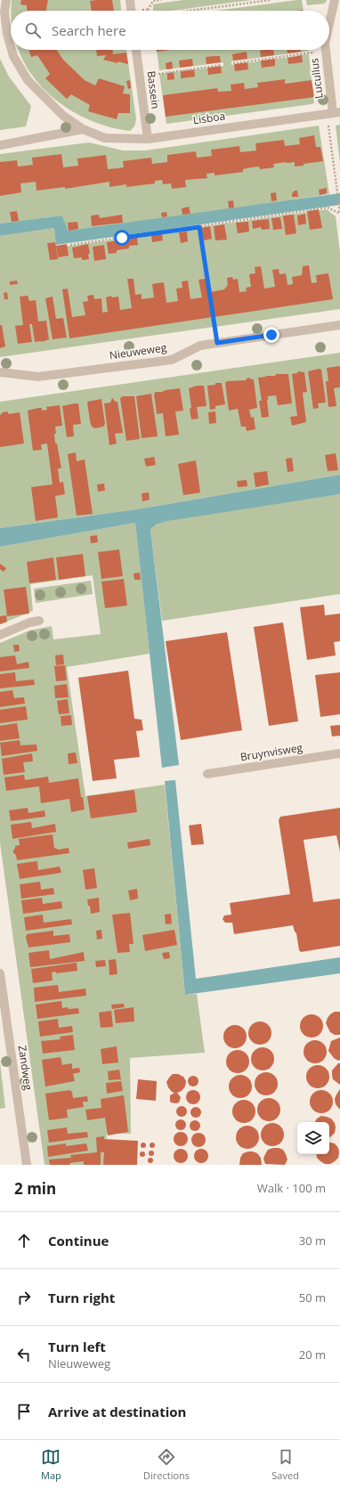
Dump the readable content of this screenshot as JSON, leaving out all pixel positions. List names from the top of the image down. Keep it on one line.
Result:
{"streets":{"street":["Lucullus","Bassein","Lisboa","Nieuweweg","Bruynvisweg","Zandweg"]},"crossings":[["Lucullus","Lisboa"],["Bassein","Lisboa"]],"page":{"search":"Search here","heading":["2 min","Walk · 100 m"],"list":[["Continue","30 m"],["Turn right","50 m"],["Turn left","Nieuweweg","20 m"],"Arrive at destination"],"nav":["Map","Directions","Saved"]}}
